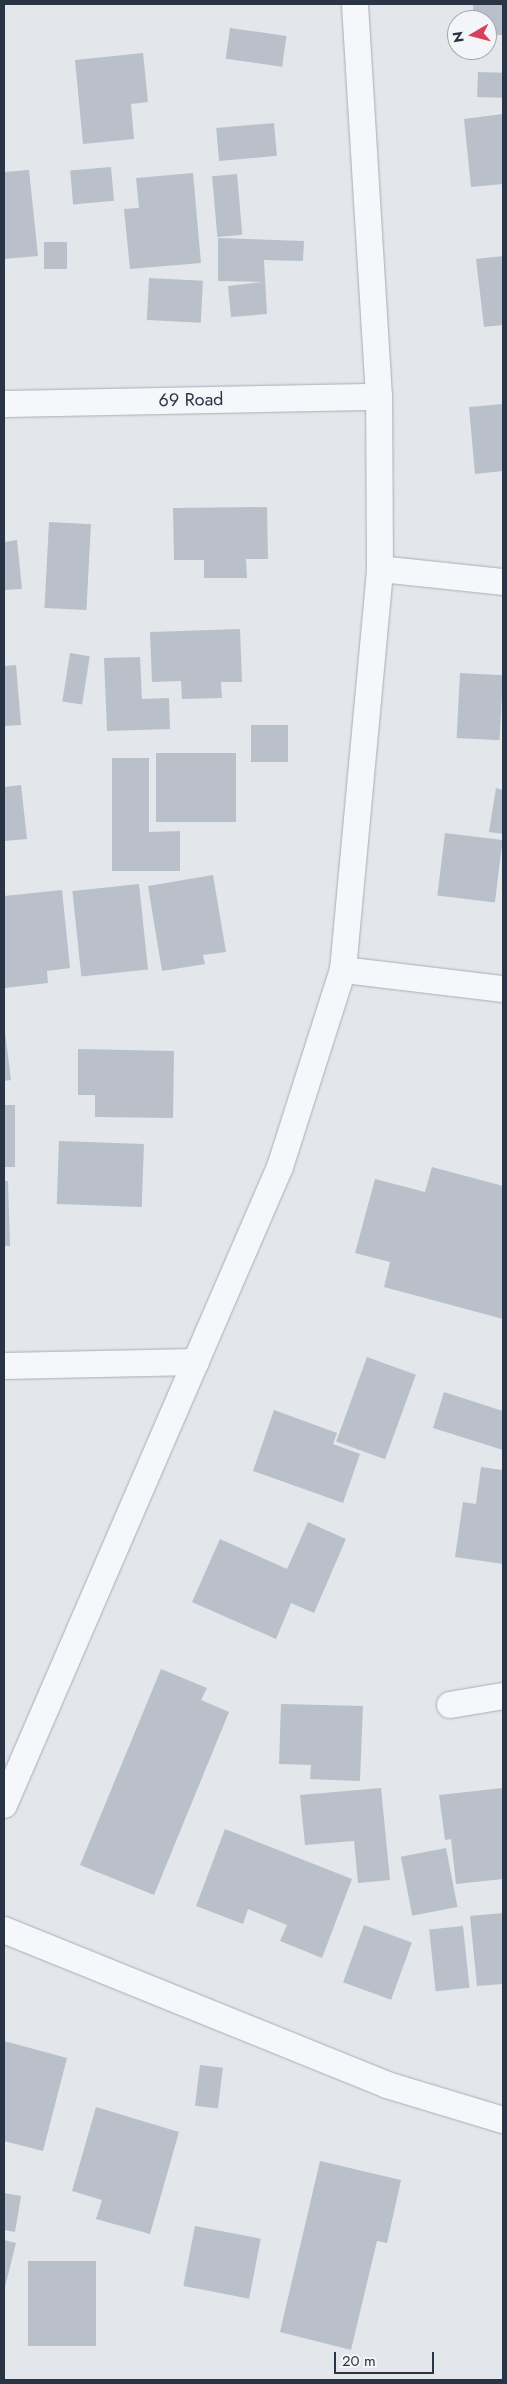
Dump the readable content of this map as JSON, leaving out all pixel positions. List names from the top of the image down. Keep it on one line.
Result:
{"streets":{"street":["69 Road"]},"scale_bar":"20 m","north":"left"}
